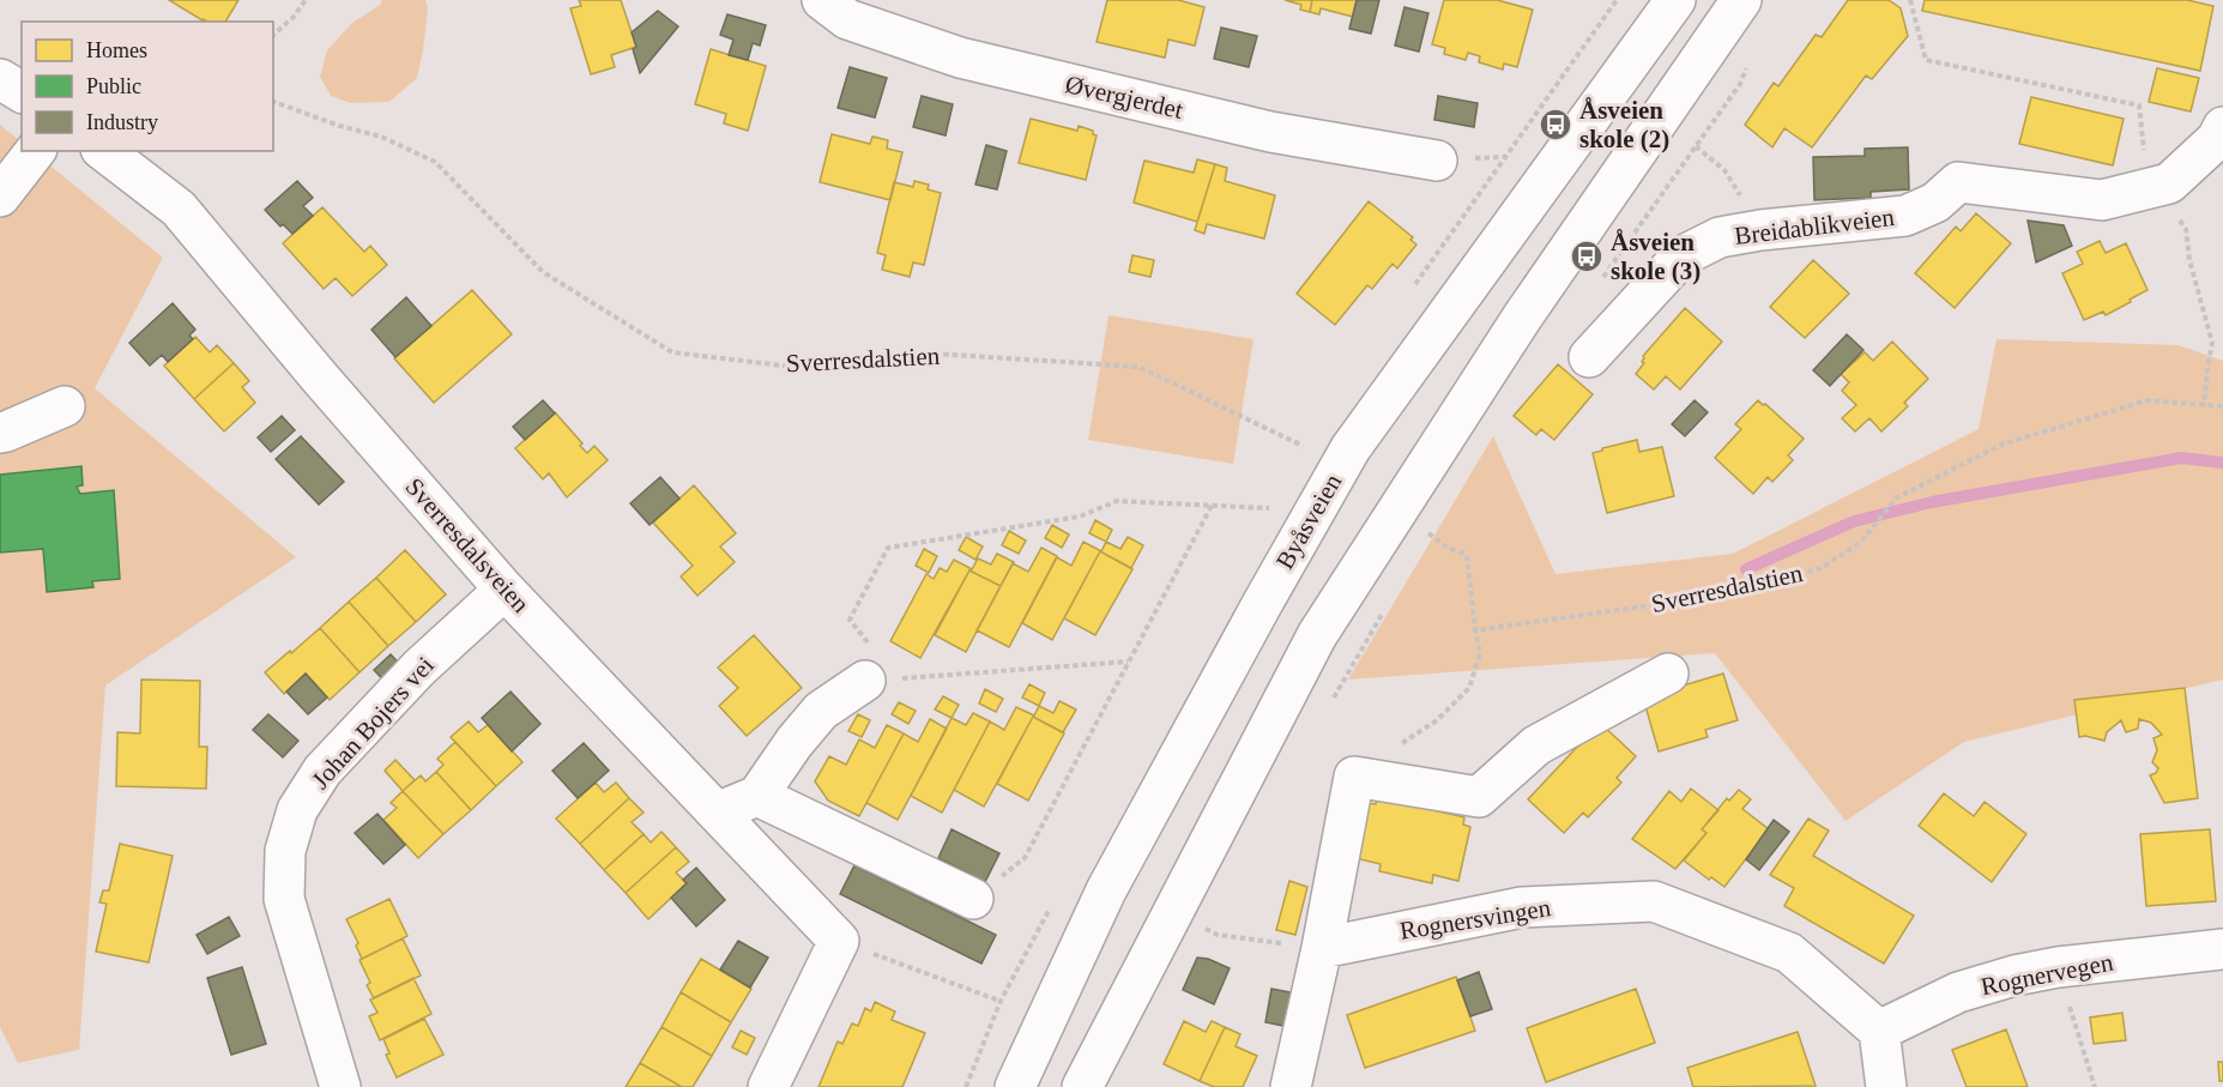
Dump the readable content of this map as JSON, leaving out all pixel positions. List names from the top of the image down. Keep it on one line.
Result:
{"streets":{"street":["Øvergjerdet","Breidablikveien","Byåsveien","Sverresdalsveien","Johan Bojers vei","Rognersvingen","Rognervegen"],"path":["Sverresdalstien"]},"crossings":[["Sverresdalsveien","Johan Bojers vei"],["Rognersvingen","Rognervegen"]],"places":{"bus stop":["Åsveien skole (2)","Åsveien skole (3)"]},"legend":["Homes","Public","Industry"]}
